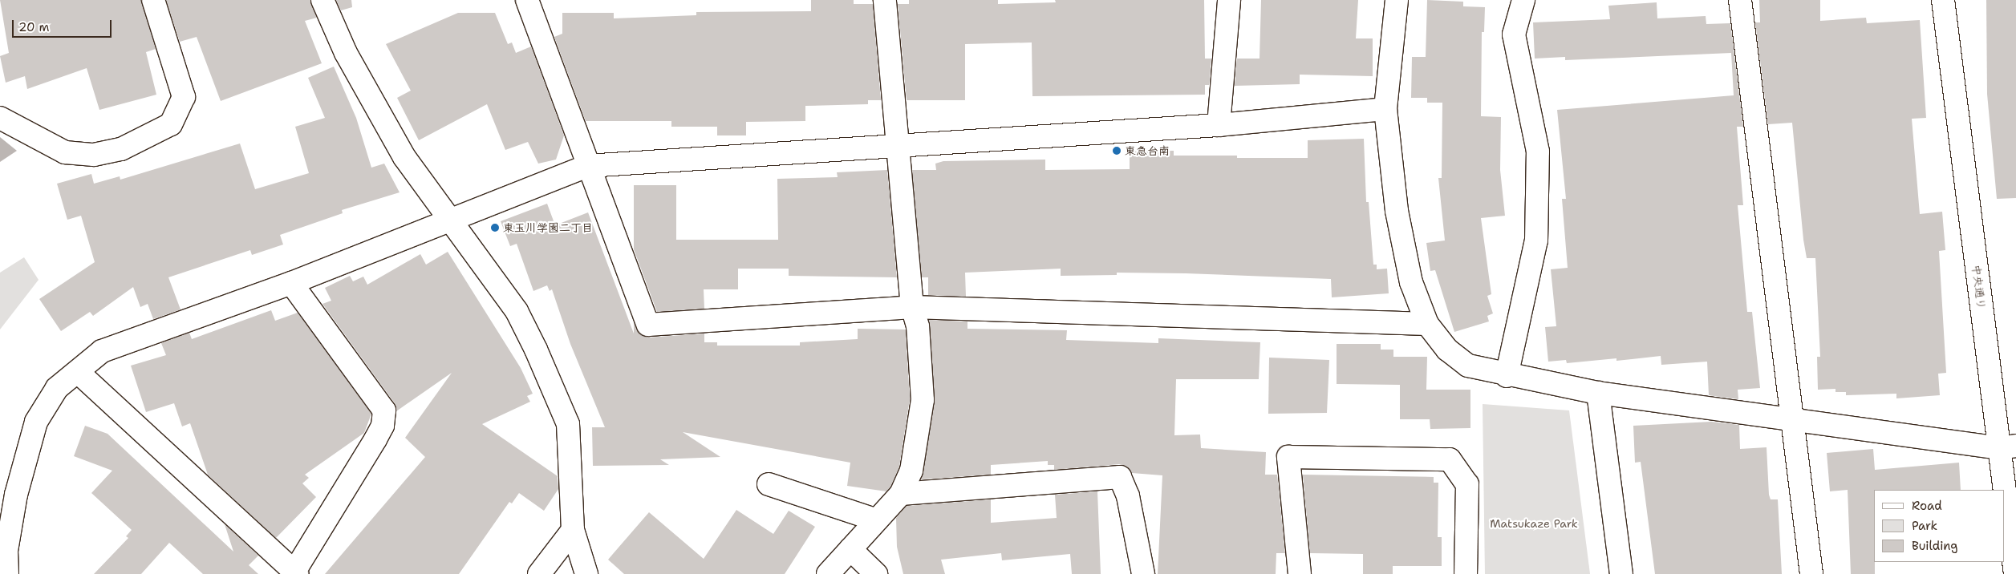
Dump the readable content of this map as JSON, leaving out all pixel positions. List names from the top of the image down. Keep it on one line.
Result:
{"streets":{"street":["中央通り"]},"parks":["Matsukaze Park"],"places":["東急台南","東玉川学園二丁目"],"legend":["Road","Park","Building"],"scale_bar":"20 m"}
